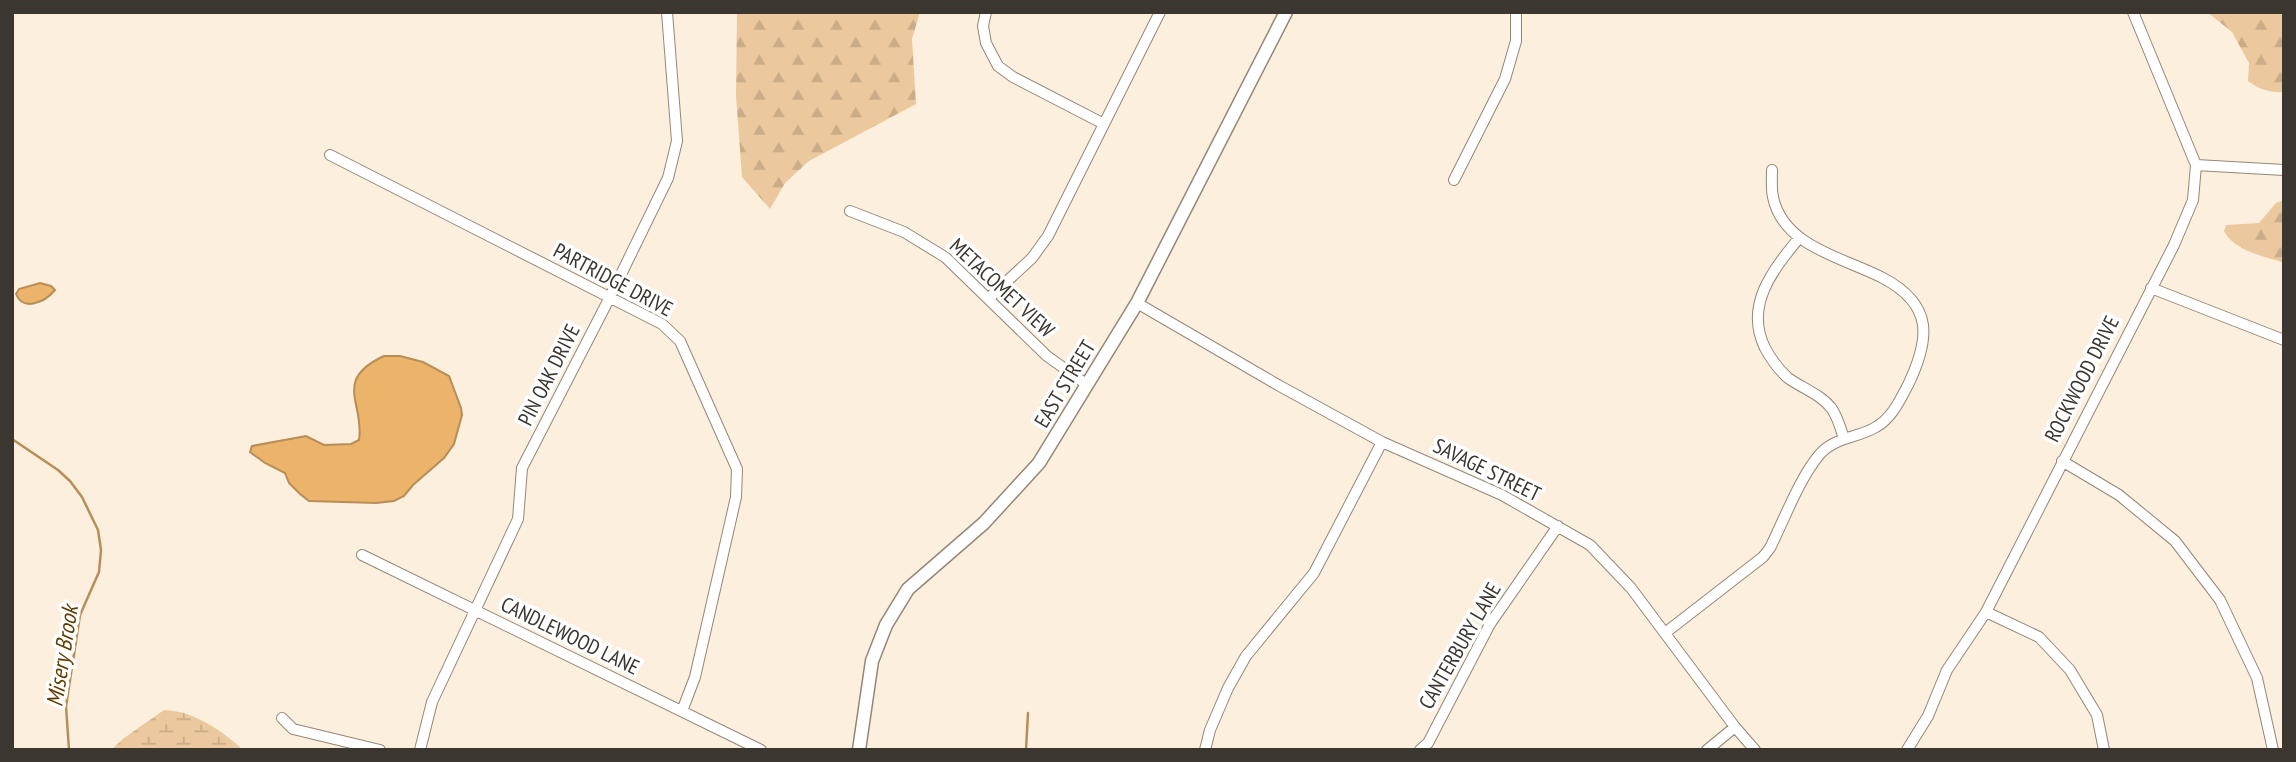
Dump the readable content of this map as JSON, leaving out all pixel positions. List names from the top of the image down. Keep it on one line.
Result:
{"streets":{"street":["PARTRIDGE DRIVE","METACOMET VIEW","PIN OAK DRIVE","ROCKWOOD DRIVE","EAST STREET","SAVAGE STREET","CANDLEWOOD LANE","CANTERBURY LANE"]},"crossings":[["PARTRIDGE DRIVE","PIN OAK DRIVE"],["PARTRIDGE DRIVE","CANDLEWOOD LANE"],["METACOMET VIEW","EAST STREET"],["PIN OAK DRIVE","CANDLEWOOD LANE"],["EAST STREET","SAVAGE STREET"],["SAVAGE STREET","CANTERBURY LANE"]],"water":["Misery Brook"]}
